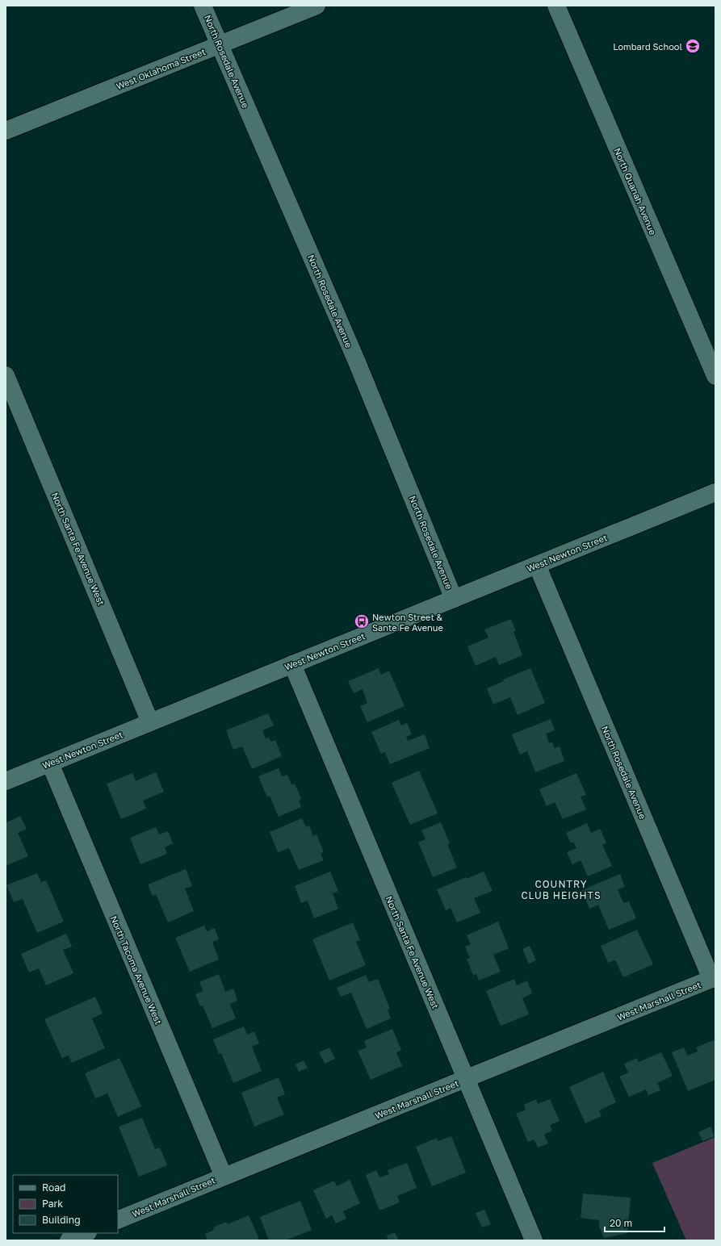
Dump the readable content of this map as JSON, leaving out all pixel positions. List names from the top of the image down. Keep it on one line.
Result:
{"streets":{"street":["North Rosedale Avenue","West Oklahoma Street","North Quanah Avenue","North Santa Fe Avenue West","West Newton Street","North Tacoma Avenue West","West Marshall Street"]},"crossings":[["North Rosedale Avenue","West Oklahoma Street"],["North Rosedale Avenue","West Newton Street"],["North Rosedale Avenue","West Marshall Street"],["North Santa Fe Avenue West","West Newton Street"],["North Santa Fe Avenue West","West Marshall Street"],["West Newton Street","North Tacoma Avenue West"],["North Tacoma Avenue West","West Marshall Street"]],"districts":["COUNTRY CLUB HEIGHTS"],"places":{"school or university":["Lombard School"],"bus stop":["Newton Street & Sante Fe Avenue"]},"legend":["Road","Park","Building"],"scale_bar":"20 m"}
